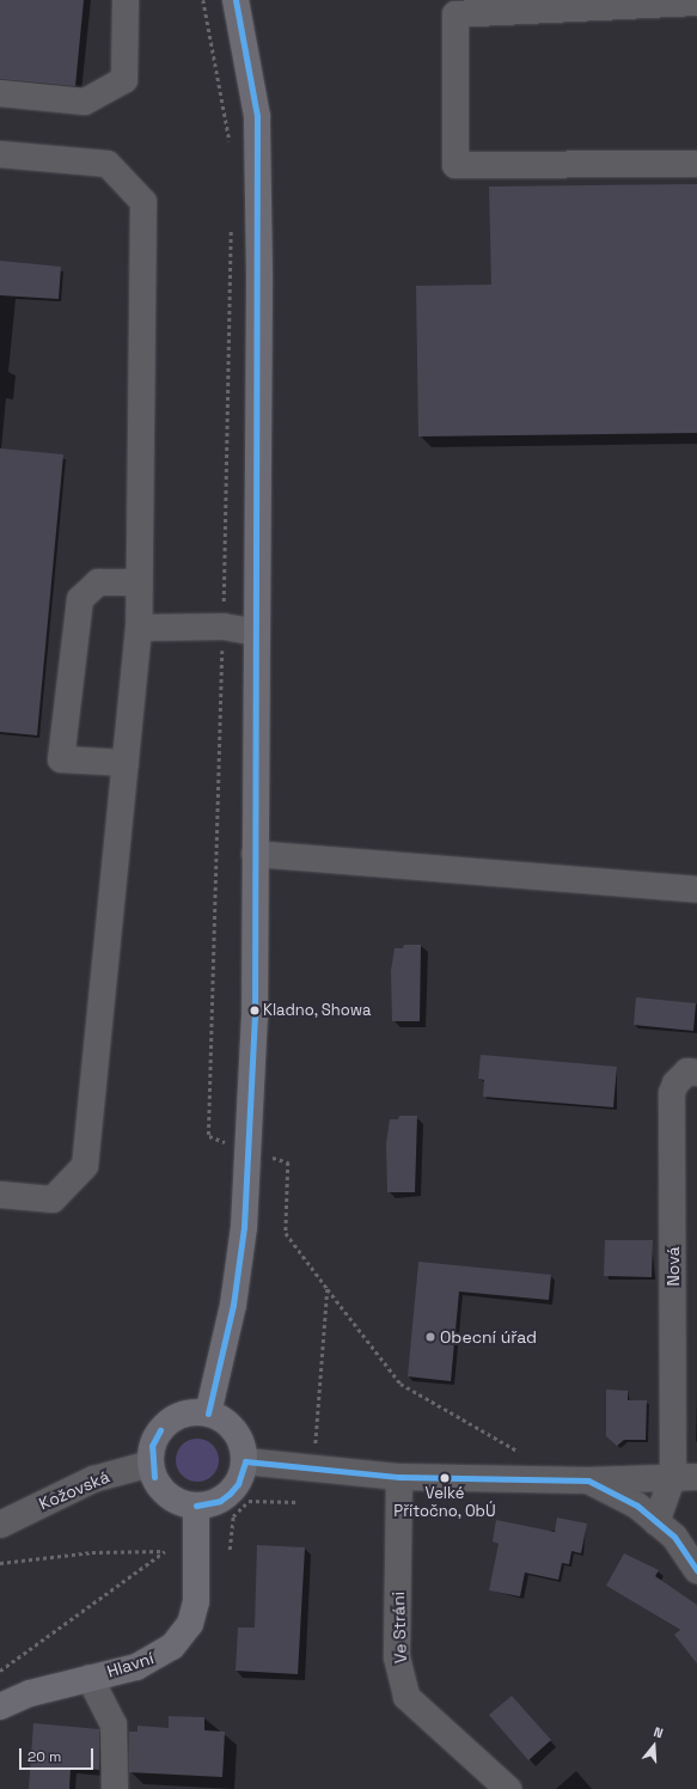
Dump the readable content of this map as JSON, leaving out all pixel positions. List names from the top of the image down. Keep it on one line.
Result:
{"streets":{"main road":["Hlavní"],"street":["Nová","Kožovská","Ve Stráni"]},"crossings":[["Kožovská","Hlavní"]],"places":["Kladno, Showa","Obecní úřad","Velké Přítočno, ObÚ"],"scale_bar":"20 m","north":"top"}
